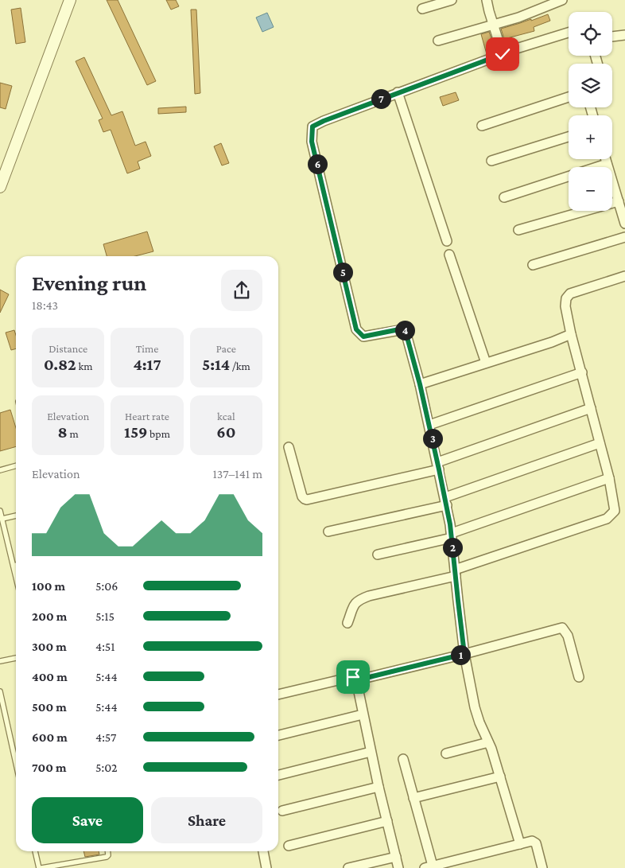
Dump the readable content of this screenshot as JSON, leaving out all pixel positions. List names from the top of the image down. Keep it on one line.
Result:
{"page":{"map_buttons":["+","−"],"pins":["7","6","5","4","3","2","1"],"heading":["Evening run","18:43"],"stats":[["Distance","0.82 km"],["Time","4:17"],["Pace","5:14 /km"],["Elevation","8 m"],["Heart rate","159 bpm"],["kcal","60"]],"chart":["Elevation","137–141 m"],"list":[{"name":"100 m","note":"5:06"},{"name":"200 m","note":"5:15"},{"name":"300 m","note":"4:51"},{"name":"400 m","note":"5:44"},{"name":"500 m","note":"5:44"},{"name":"600 m","note":"4:57"},{"name":"700 m","note":"5:02"}],"buttons":["Save","Share"]}}
